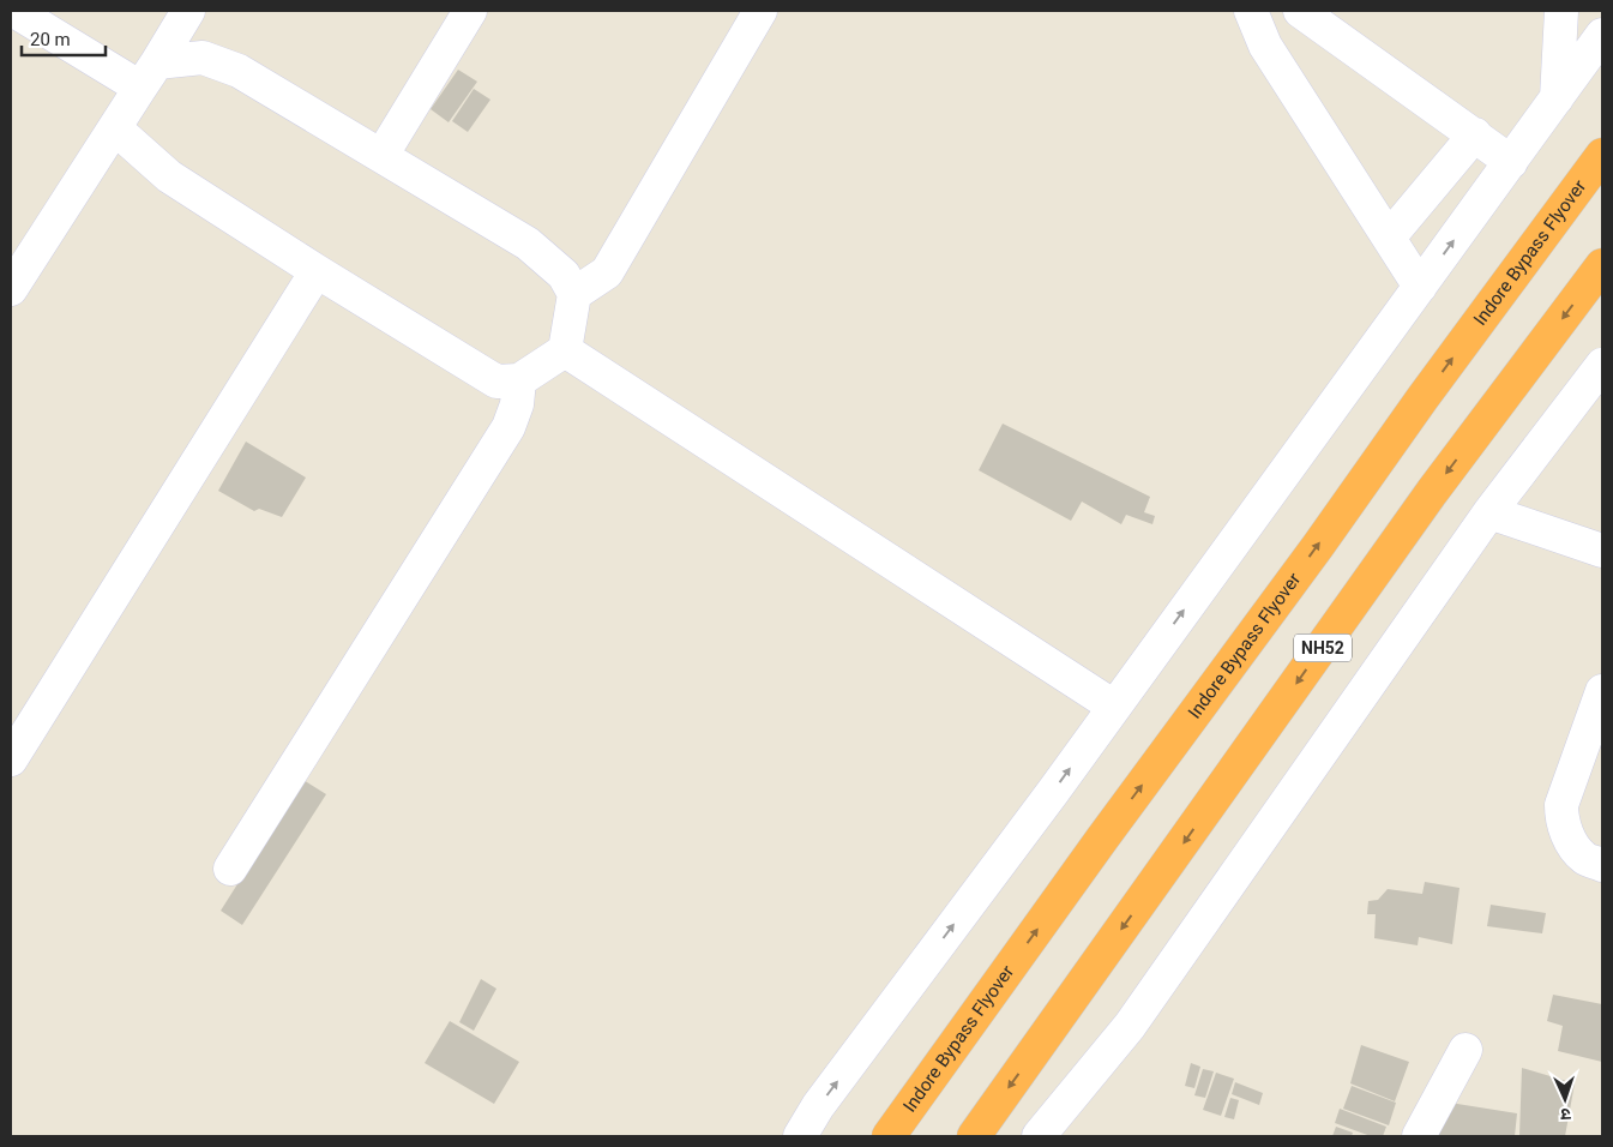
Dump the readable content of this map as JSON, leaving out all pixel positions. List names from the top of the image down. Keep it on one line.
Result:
{"streets":{"highway":["Indore Bypass Flyover","NH52"]},"scale_bar":"20 m","north":"bottom"}
